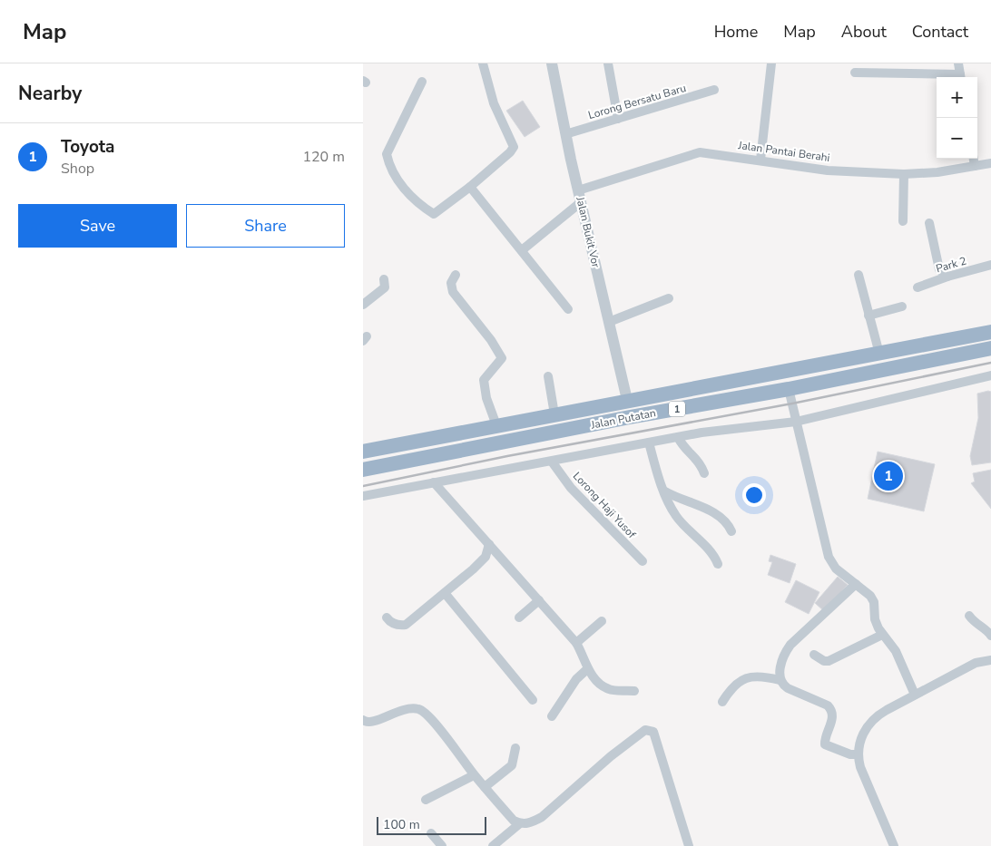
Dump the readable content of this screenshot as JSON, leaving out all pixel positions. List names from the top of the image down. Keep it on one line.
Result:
{"streets":{"highway":["1","Jalan Putatan"],"street":["Lorong Bersatu Baru","Jalan Pantai Berahi","Jalan Bukit Vor","Park 2","Lorong Haji Yusof"]},"crossings":[["Lorong Bersatu Baru","Jalan Bukit Vor"],["Jalan Pantai Berahi","Jalan Bukit Vor"],["Jalan Bukit Vor","Jalan Putatan"]],"scale_bar":"100 m","page":{"header":"Map","nav":["Home","Map","About","Contact"],"heading":"Nearby","map_buttons":["+","−"],"list":[{"mark":"1","name":"Toyota","note":"Shop","value":"120 m"}],"buttons":["Save","Share"],"pins":"1","scale":"100 m"}}
